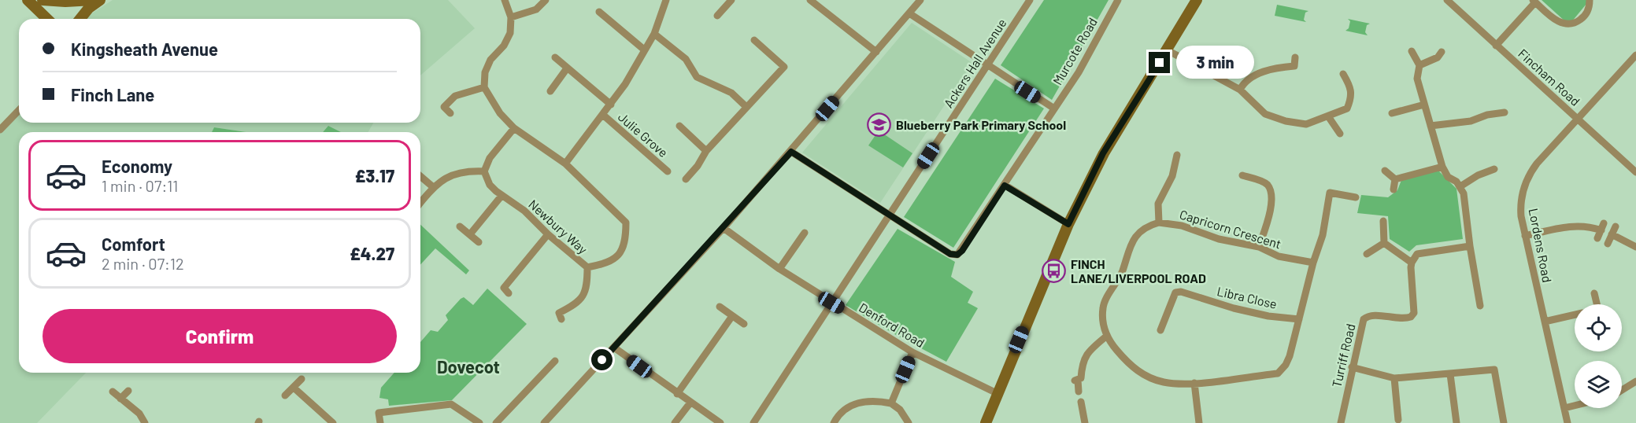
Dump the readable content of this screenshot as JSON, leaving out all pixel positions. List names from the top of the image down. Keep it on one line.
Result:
{"streets":{"street":["Murcote Road","Ackers Hall Avenue","Fincham Road","Julie Grove","Newbury Way","Capricorn Crescent","Lordens Road","Libra Close","Denford Road","Turriff Road"]},"crossings":[["Murcote Road","Ackers Hall Avenue"],["Ackers Hall Avenue","Denford Road"],["Fincham Road","Lordens Road"],["Capricorn Crescent","Libra Close"]],"districts":["Dovecot"],"places":{"school or university":["Blueberry Park Primary School"],"bus stop":["FINCH LANE/LIVERPOOL ROAD"]},"page":{"banner":["Kingsheath Avenue","Finch Lane"],"bubble":"3 min","list":[{"name":"Economy","note":"1 min · 07:11","value":"£3.17"},{"name":"Comfort","note":"2 min · 07:12","value":"£4.27"}],"buttons":"Confirm"}}
